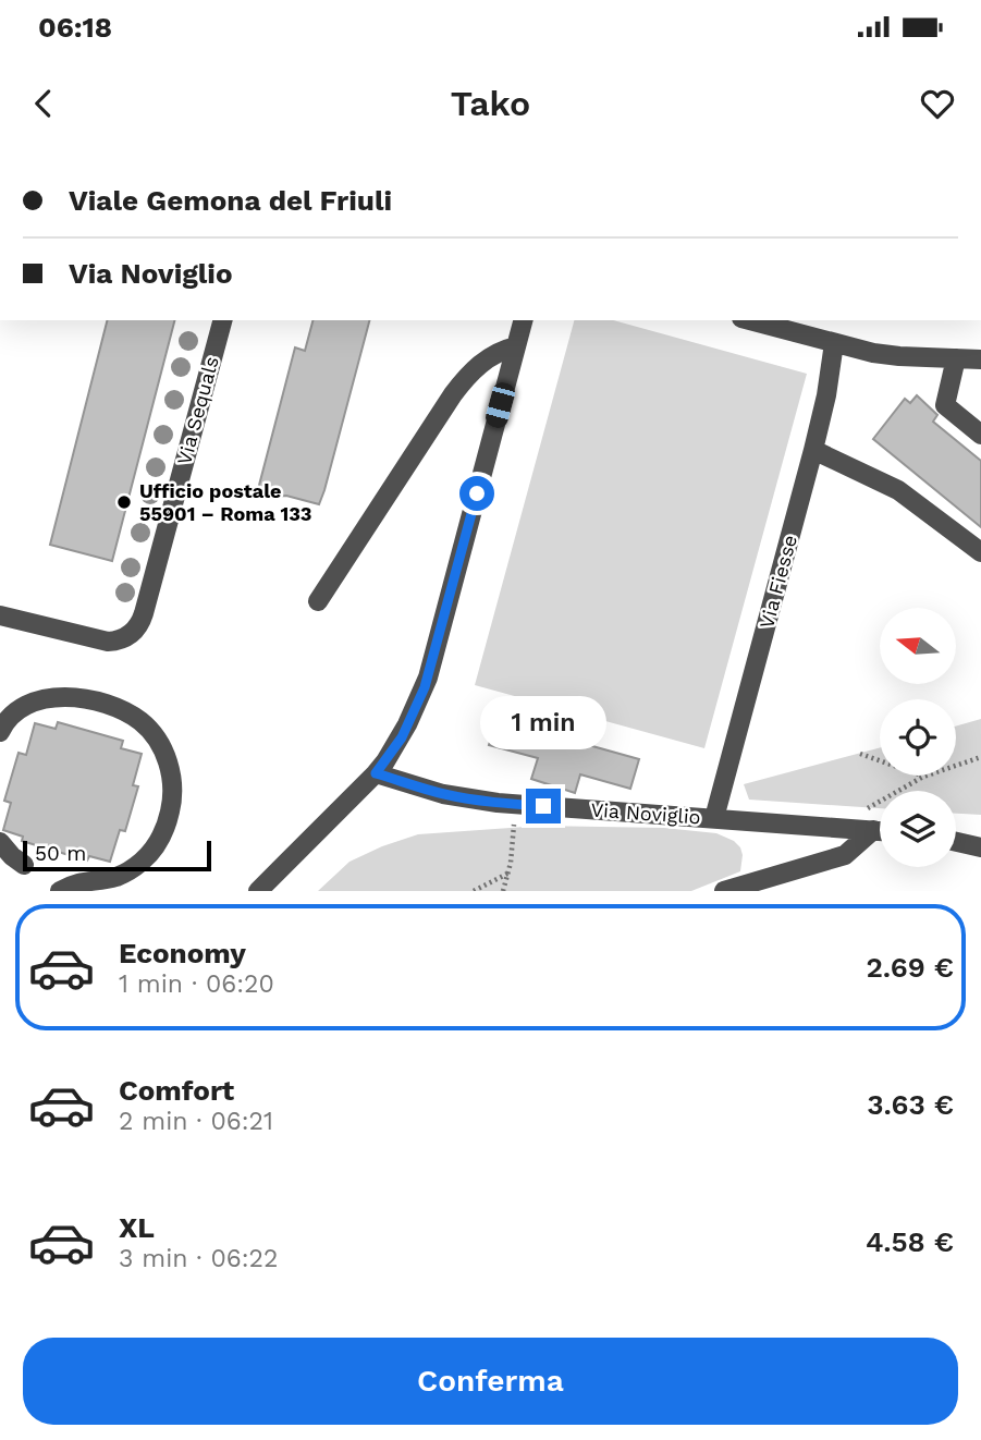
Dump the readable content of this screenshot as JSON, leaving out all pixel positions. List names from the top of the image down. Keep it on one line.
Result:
{"streets":{"street":["Via Sequals","Via Fiesse","Via Noviglio"]},"crossings":[["Via Fiesse","Via Noviglio"]],"places":["Ufficio postale 55901 – Roma 133"],"scale_bar":"50 m","north":"left","page":{"status":"06:18","header":"Tako","banner":["Viale Gemona del Friuli","Via Noviglio"],"bubble":"1 min","scale":"50 m","list":[{"name":"Economy","note":"1 min · 06:20","value":"2.69 €"},{"name":"Comfort","note":"2 min · 06:21","value":"3.63 €"},{"name":"XL","note":"3 min · 06:22","value":"4.58 €"}],"buttons":"Conferma"}}
